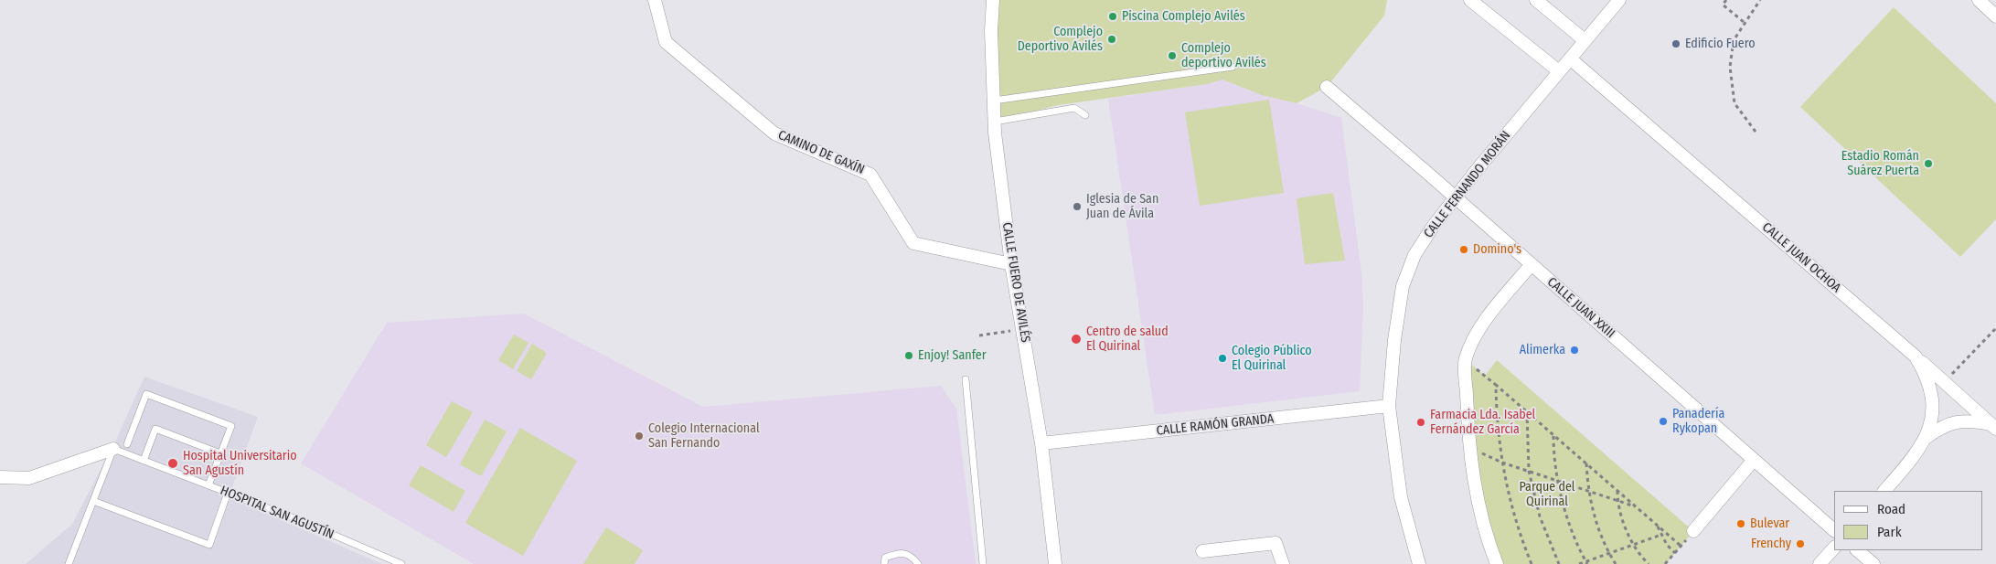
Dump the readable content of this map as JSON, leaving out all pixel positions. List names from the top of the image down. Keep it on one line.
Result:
{"streets":{"street":["CAMINO DE GAXÍN","CALLE FERNANDO MORÁN","CALLE JUAN OCHOA","CALLE FUERO DE AVILÉS","CALLE JUAN XXIII","CALLE RAMÓN GRANDA"],"lane":["HOSPITAL SAN AGUSTÍN"]},"crossings":[["CAMINO DE GAXÍN","CALLE FUERO DE AVILÉS"],["CALLE FERNANDO MORÁN","CALLE JUAN OCHOA"],["CALLE FERNANDO MORÁN","CALLE JUAN XXIII"],["CALLE FERNANDO MORÁN","CALLE RAMÓN GRANDA"],["CALLE FUERO DE AVILÉS","CALLE RAMÓN GRANDA"]],"parks":["Parque del Quirinal"],"places":["Piscina Complejo Avilés","Complejo Deportivo Avilés","Edificio Fuero","Complejo deportivo Avilés","Estadio Román Suárez Puerta","Iglesia de San Juan de Ávila","Domino's","Centro de salud El Quirinal","Alimerka","Enjoy! Sanfer","Colegio Público El Quirinal","Panadería Rykopan","Farmacia Lda. Isabel Fernández García","Colegio Internacional San Fernando","Hospital Universitario San Agustín","Bulevar","Frenchy"],"legend":["Road","Park"]}
